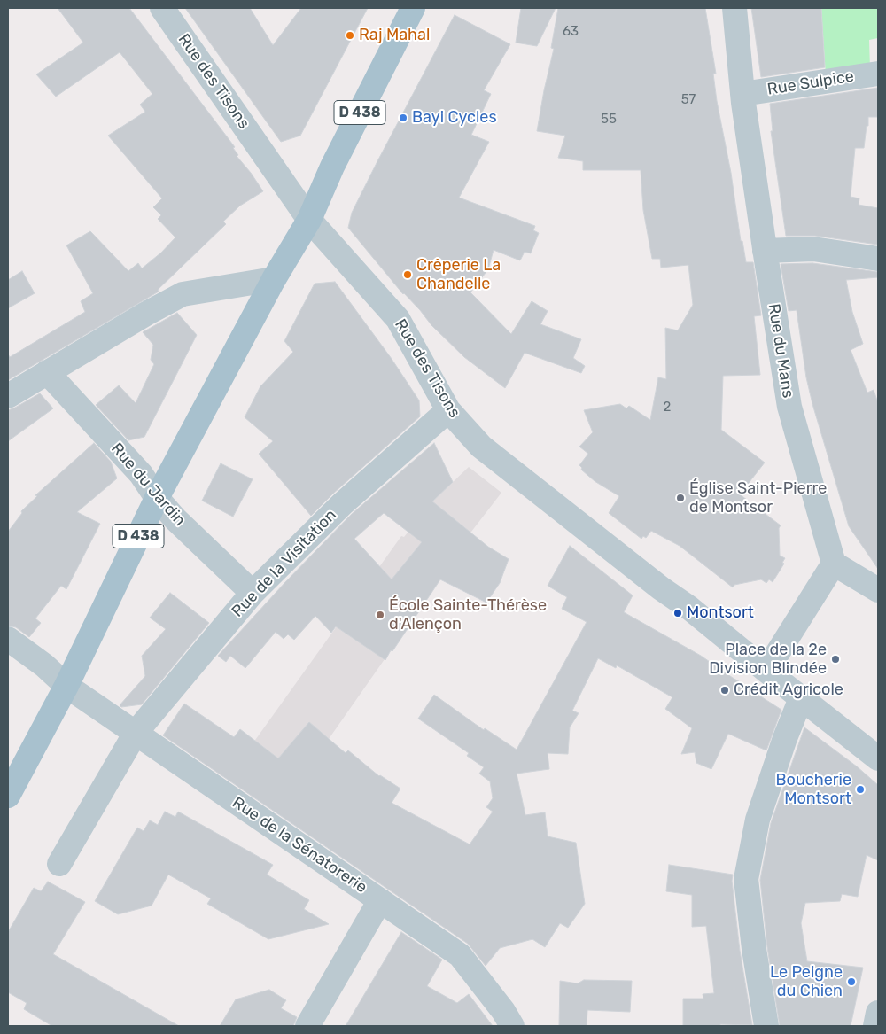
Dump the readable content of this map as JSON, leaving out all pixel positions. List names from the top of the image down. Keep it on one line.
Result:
{"streets":{"main road":["D 438"],"street":["Rue des Tisons","Rue Sulpice","Rue du Mans","Rue du Jardin","Rue de la Visitation","Rue de la Sénatorerie"]},"crossings":[["Rue des Tisons","D 438"],["Rue des Tisons","Rue de la Visitation"],["Rue Sulpice","Rue du Mans"],["D 438","Rue du Jardin"],["D 438","Rue de la Sénatorerie"],["Rue du Jardin","Rue de la Visitation"],["Rue de la Visitation","Rue de la Sénatorerie"]],"places":["Raj Mahal","Bayi Cycles","Crêperie La Chandelle","Église Saint-Pierre de Montsor","Montsort","École Sainte-Thérèse d'Alençon","Place de la 2e Division Blindée","Crédit Agricole","Boucherie Montsort","Le Peigne du Chien"],"house_numbers":["63","57","55","2"]}
